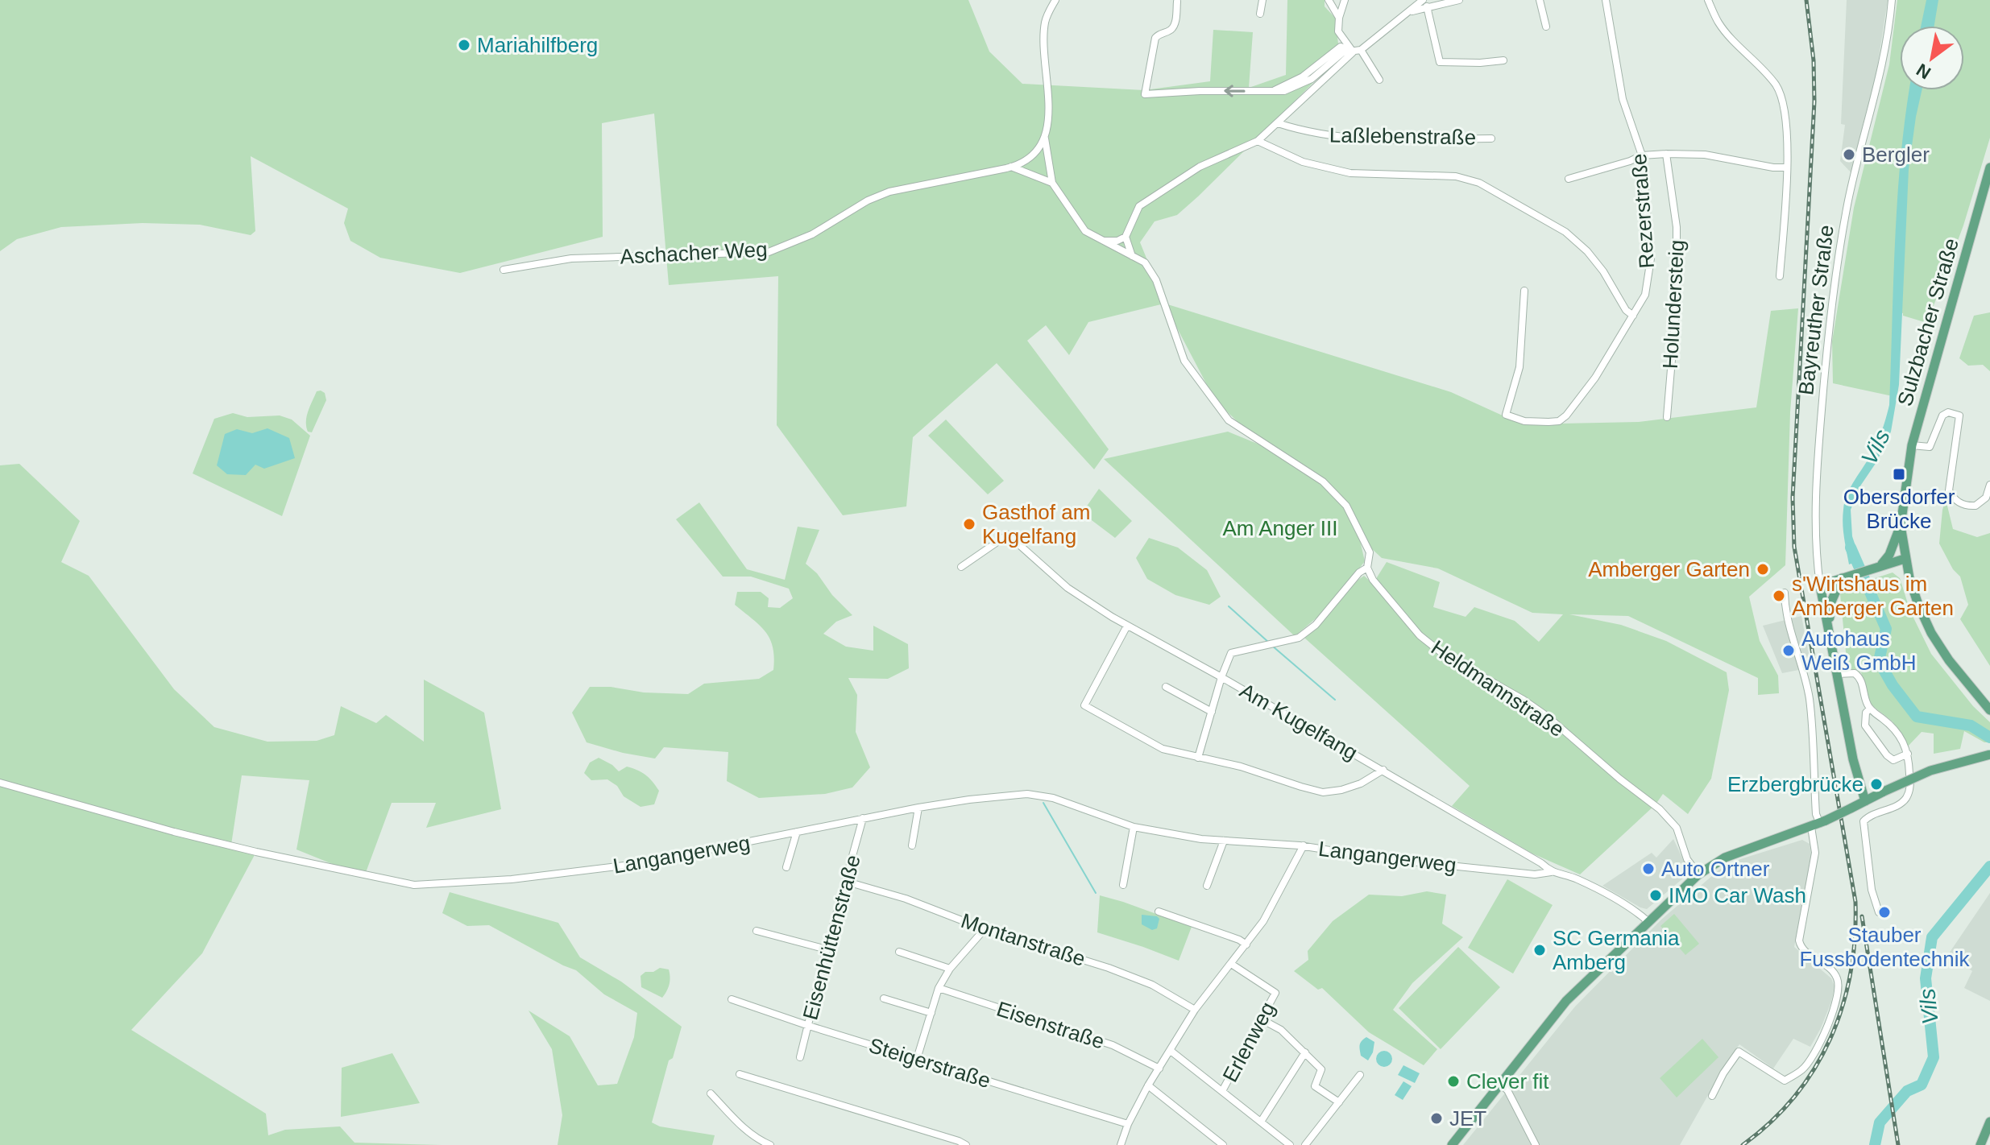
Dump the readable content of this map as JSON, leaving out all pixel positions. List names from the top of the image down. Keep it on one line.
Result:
{"streets":{"main road":["Bayreuther Straße","Sulzbacher Straße"],"street":["Laßlebenstraße","Rezerstraße","Aschacher Weg","Holundersteig","Heldmannstraße","Am Kugelfang","Langangerweg","Eisenhüttenstraße","Montanstraße","Eisenstraße","Erlenweg","Steigerstraße"]},"crossings":[["Am Kugelfang","Langangerweg"],["Langangerweg","Eisenhüttenstraße"],["Eisenhüttenstraße","Montanstraße"],["Eisenhüttenstraße","Steigerstraße"]],"water":["Vils"],"parks":["Am Anger III"],"places":{"other":["Mariahilfberg","Bergler","Gasthof am Kugelfang","Amberger Garten","s'Wirtshaus im Amberger Garten","Autohaus Weiß GmbH","Erzbergbrücke","Auto Ortner","IMO Car Wash","Stauber Fussbodentechnik","SC Germania Amberg","Clever fit","JET"],"transit":["Obersdorfer Brücke"]},"north":"bottom left"}
